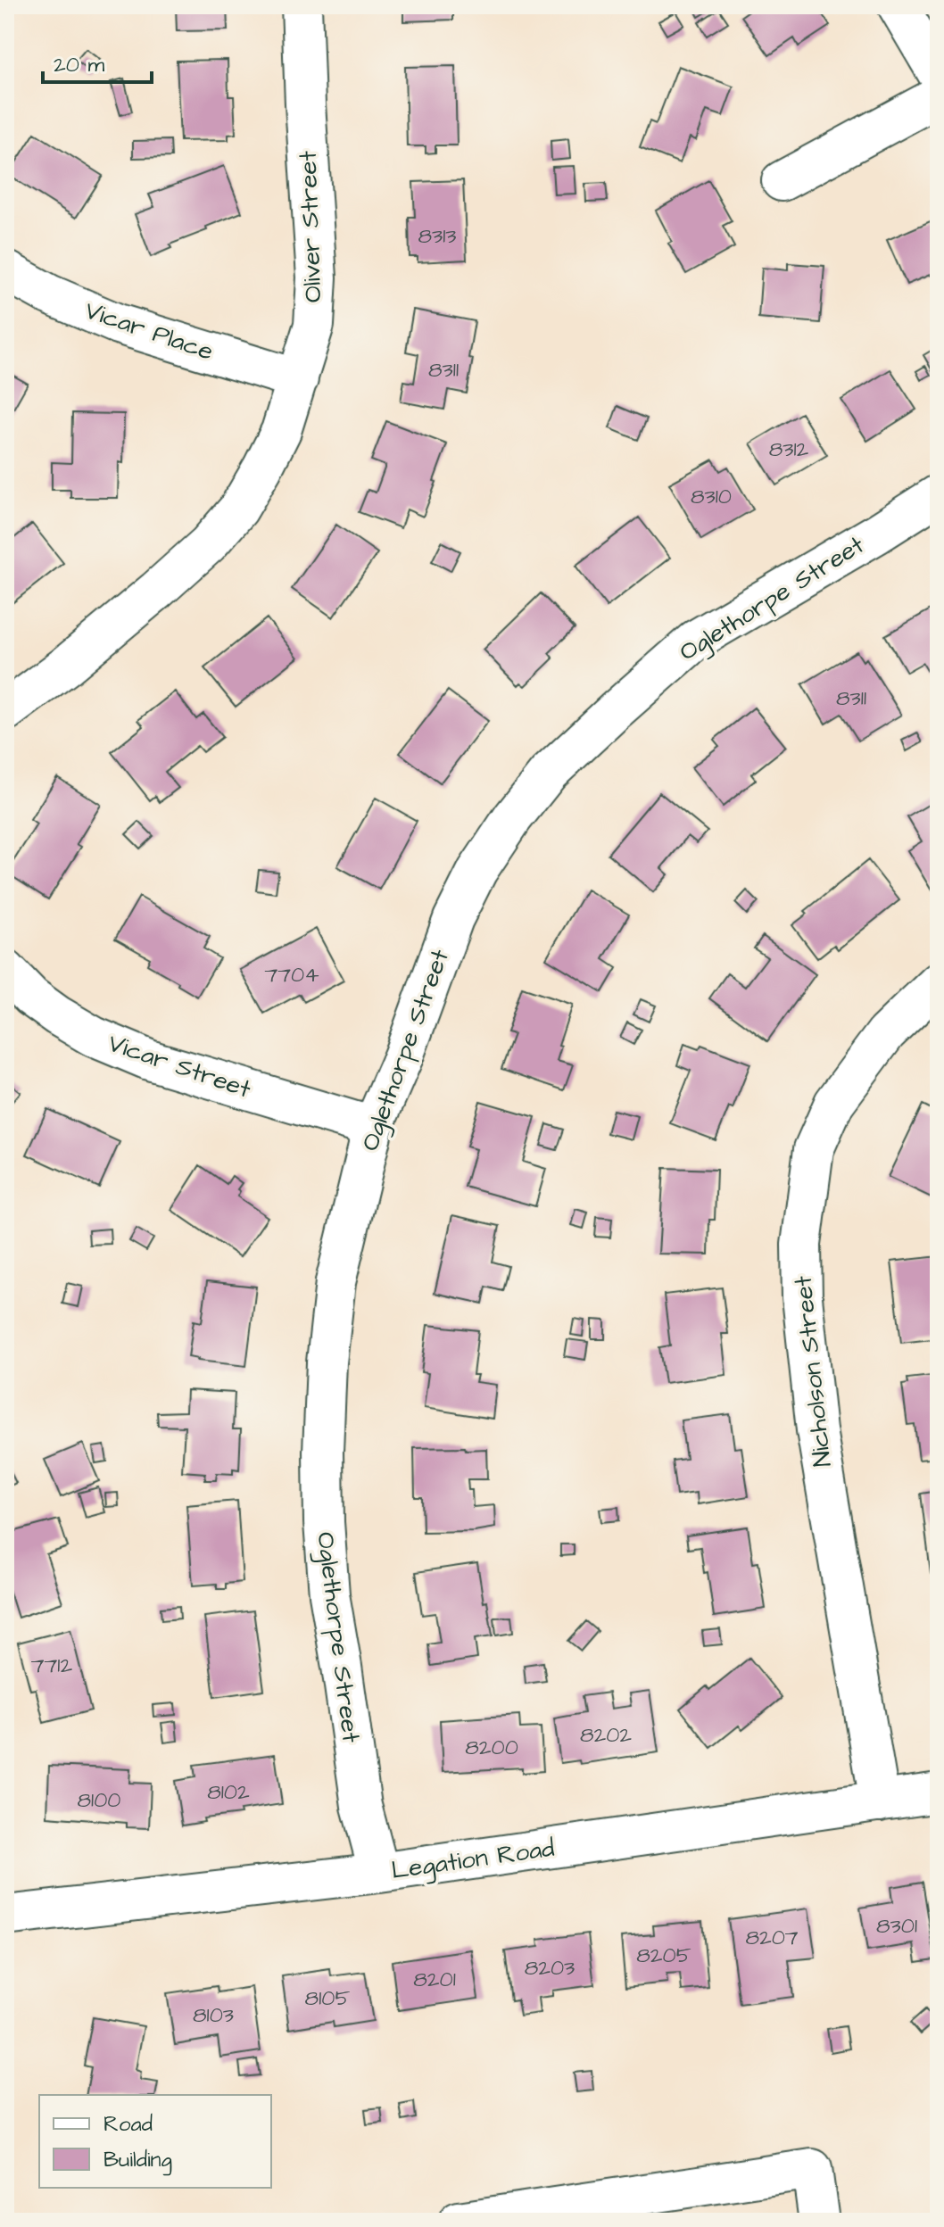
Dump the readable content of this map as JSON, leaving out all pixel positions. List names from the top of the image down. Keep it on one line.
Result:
{"streets":{"street":["Oliver Street","Vicar Place","Oglethorpe Street","Vicar Street","Nicholson Street","Legation Road"]},"crossings":[["Oliver Street","Vicar Place"],["Oglethorpe Street","Vicar Street"],["Oglethorpe Street","Legation Road"],["Nicholson Street","Legation Road"]],"house_numbers":["8313","8311","8312","8310","8311","7704","7712","8202","8200","8102","8100","8301","8207","8205","8203","8201","8105","8103"],"legend":["Road","Building"],"scale_bar":"20 m"}
